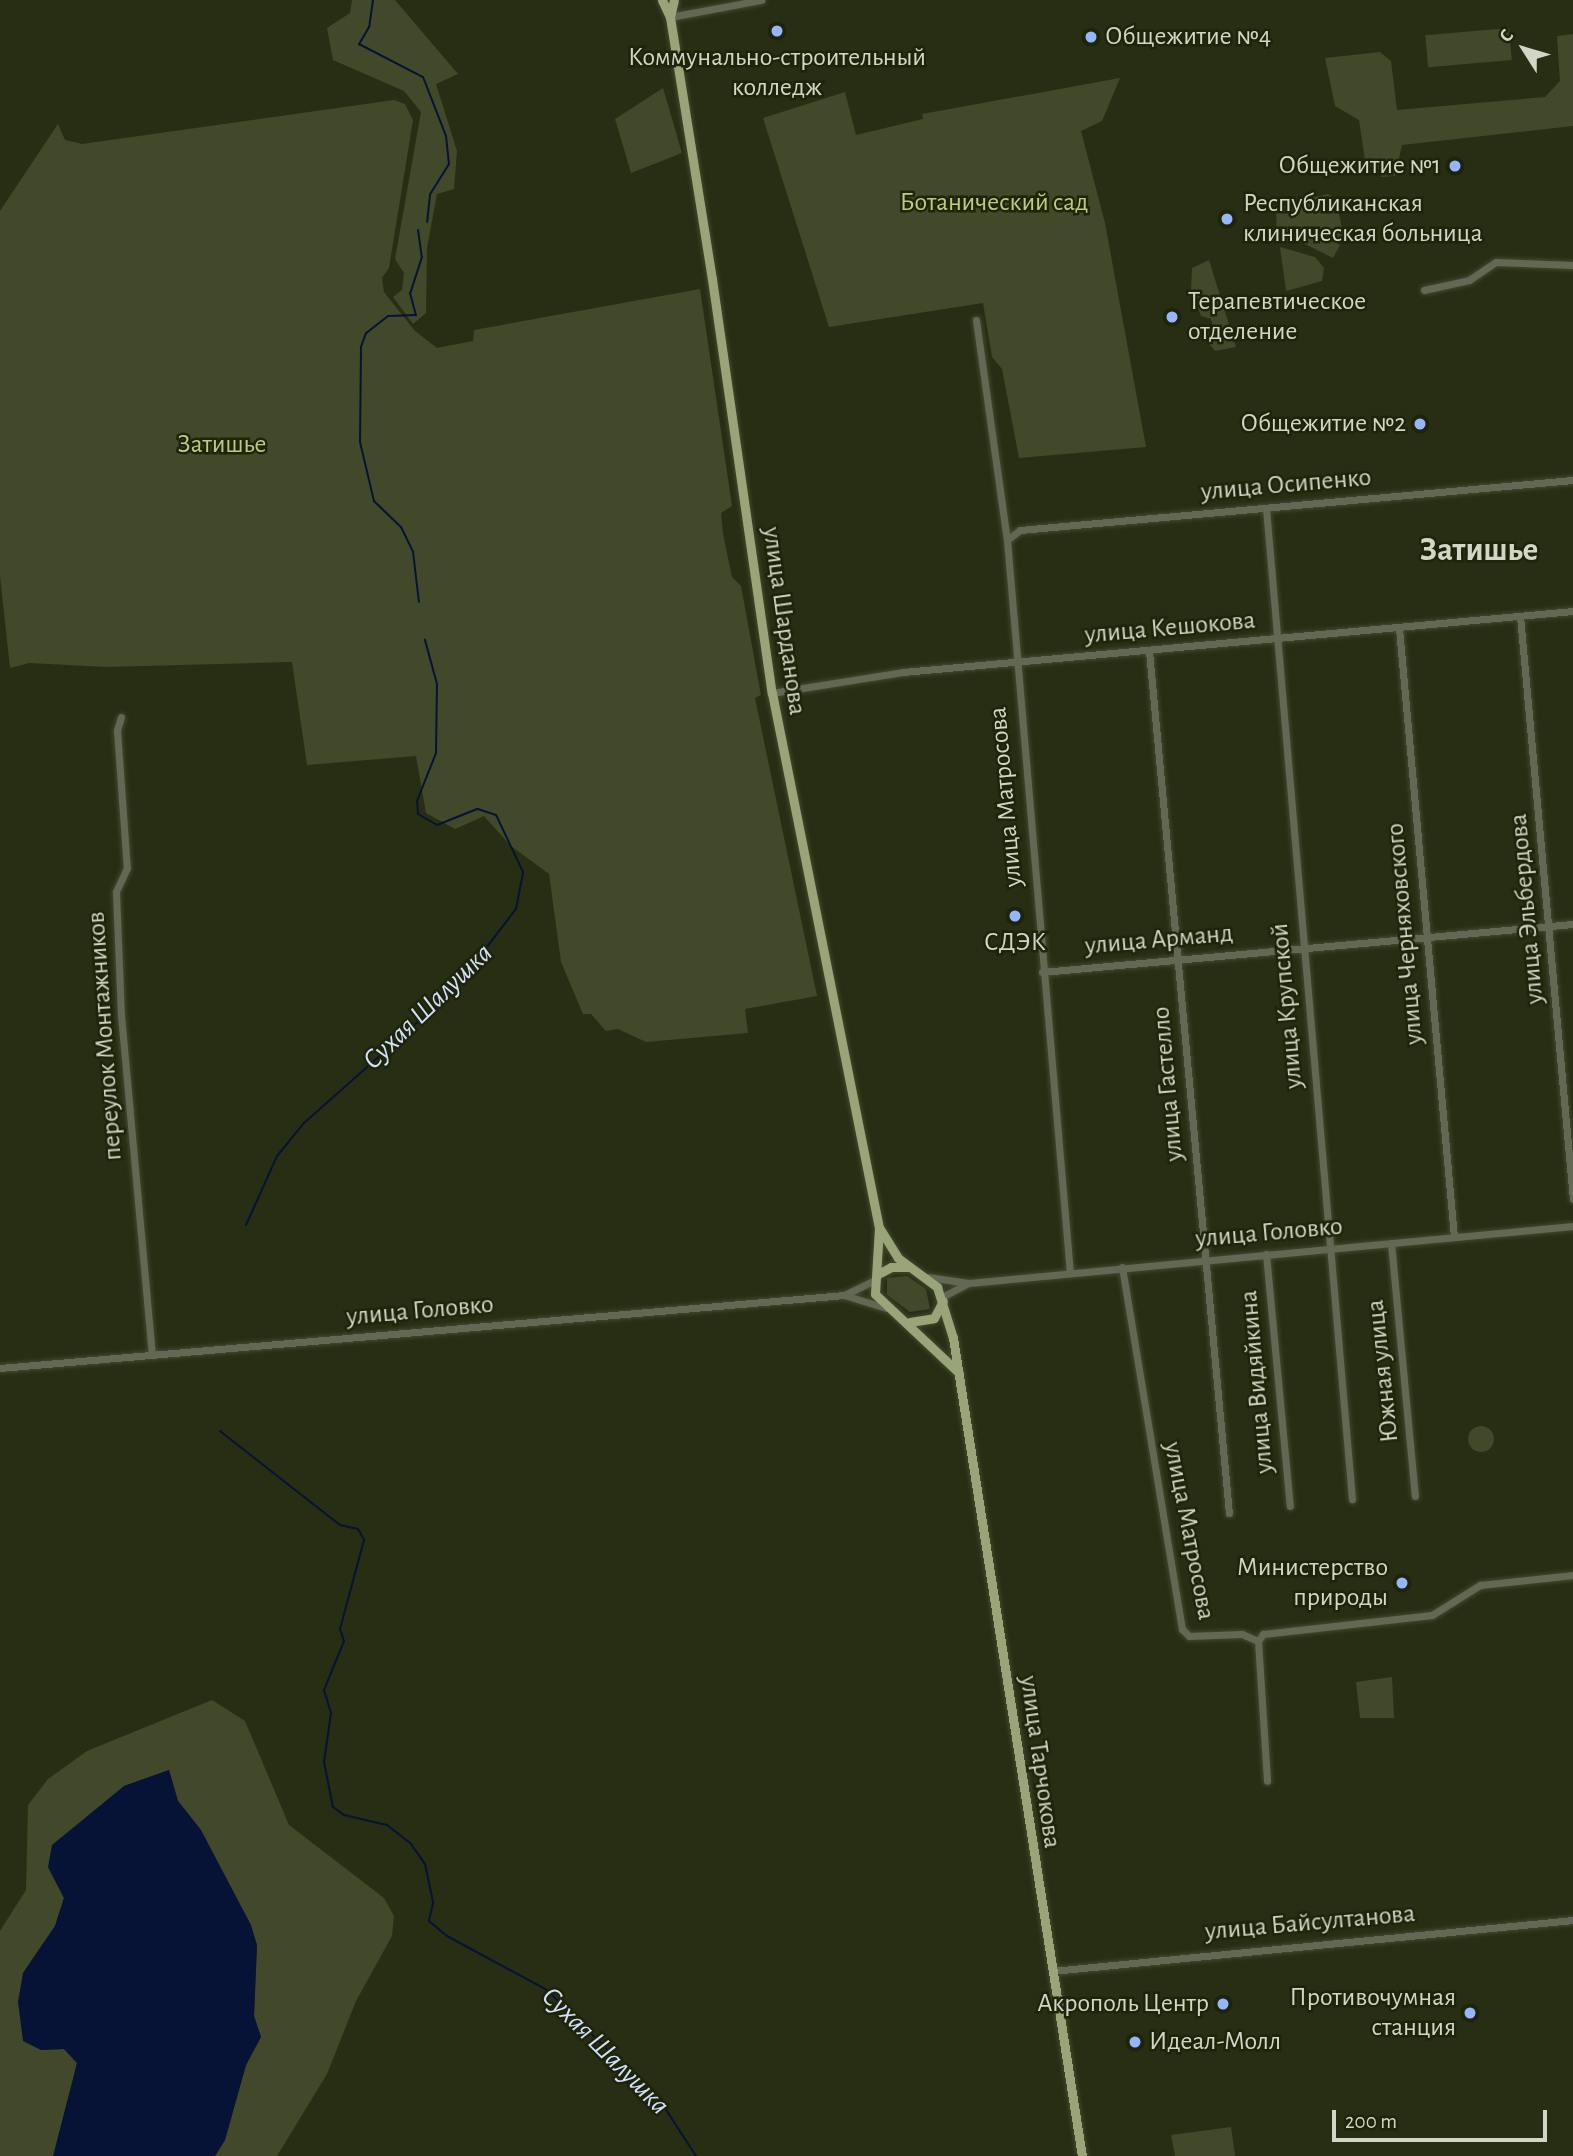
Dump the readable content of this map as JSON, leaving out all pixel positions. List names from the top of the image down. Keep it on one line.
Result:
{"streets":{"main road":["улица Шарданова","улица Тарчокова"],"street":["улица Осипенко","улица Кешокова","улица Матросова","улица Эльбердова","улица Черняховского","улица Арманд","улица Крупской","переулок Монтажников","улица Гастелло","улица Головко","Южная улица","улица Видяйкина","улица Байсултанова"]},"crossings":[["улица Осипенко","улица Матросова"],["улица Осипенко","улица Крупской"],["улица Шарданова","улица Кешокова"],["улица Кешокова","улица Матросова"],["улица Кешокова","улица Эльбердова"],["улица Кешокова","улица Черняховского"],["улица Кешокова","улица Крупской"],["улица Кешокова","улица Гастелло"],["улица Матросова","улица Арманд"],["улица Матросова","улица Головко"],["улица Эльбердова","улица Арманд"],["улица Черняховского","улица Арманд"],["улица Черняховского","улица Головко"],["улица Арманд","улица Крупской"],["улица Арманд","улица Гастелло"],["улица Крупской","улица Головко"],["переулок Монтажников","улица Головко"],["улица Гастелло","улица Головко"],["улица Головко","Южная улица"],["улица Головко","улица Видяйкина"],["улица Тарчокова","улица Байсултанова"]],"districts":["Затишье"],"water":["Сухая Шалушка"],"parks":["Ботанический сад","Затишье"],"places":["Коммунально-строительный колледж","Общежитие №4","Общежитие №1","Республиканская клиническая больница","Терапевтическое отделение","Общежитие №2","СДЭК","Министерство природы","Акрополь Центр","Противочумная станция","Идеал-Молл"],"scale_bar":"200 m","north":"top left"}
